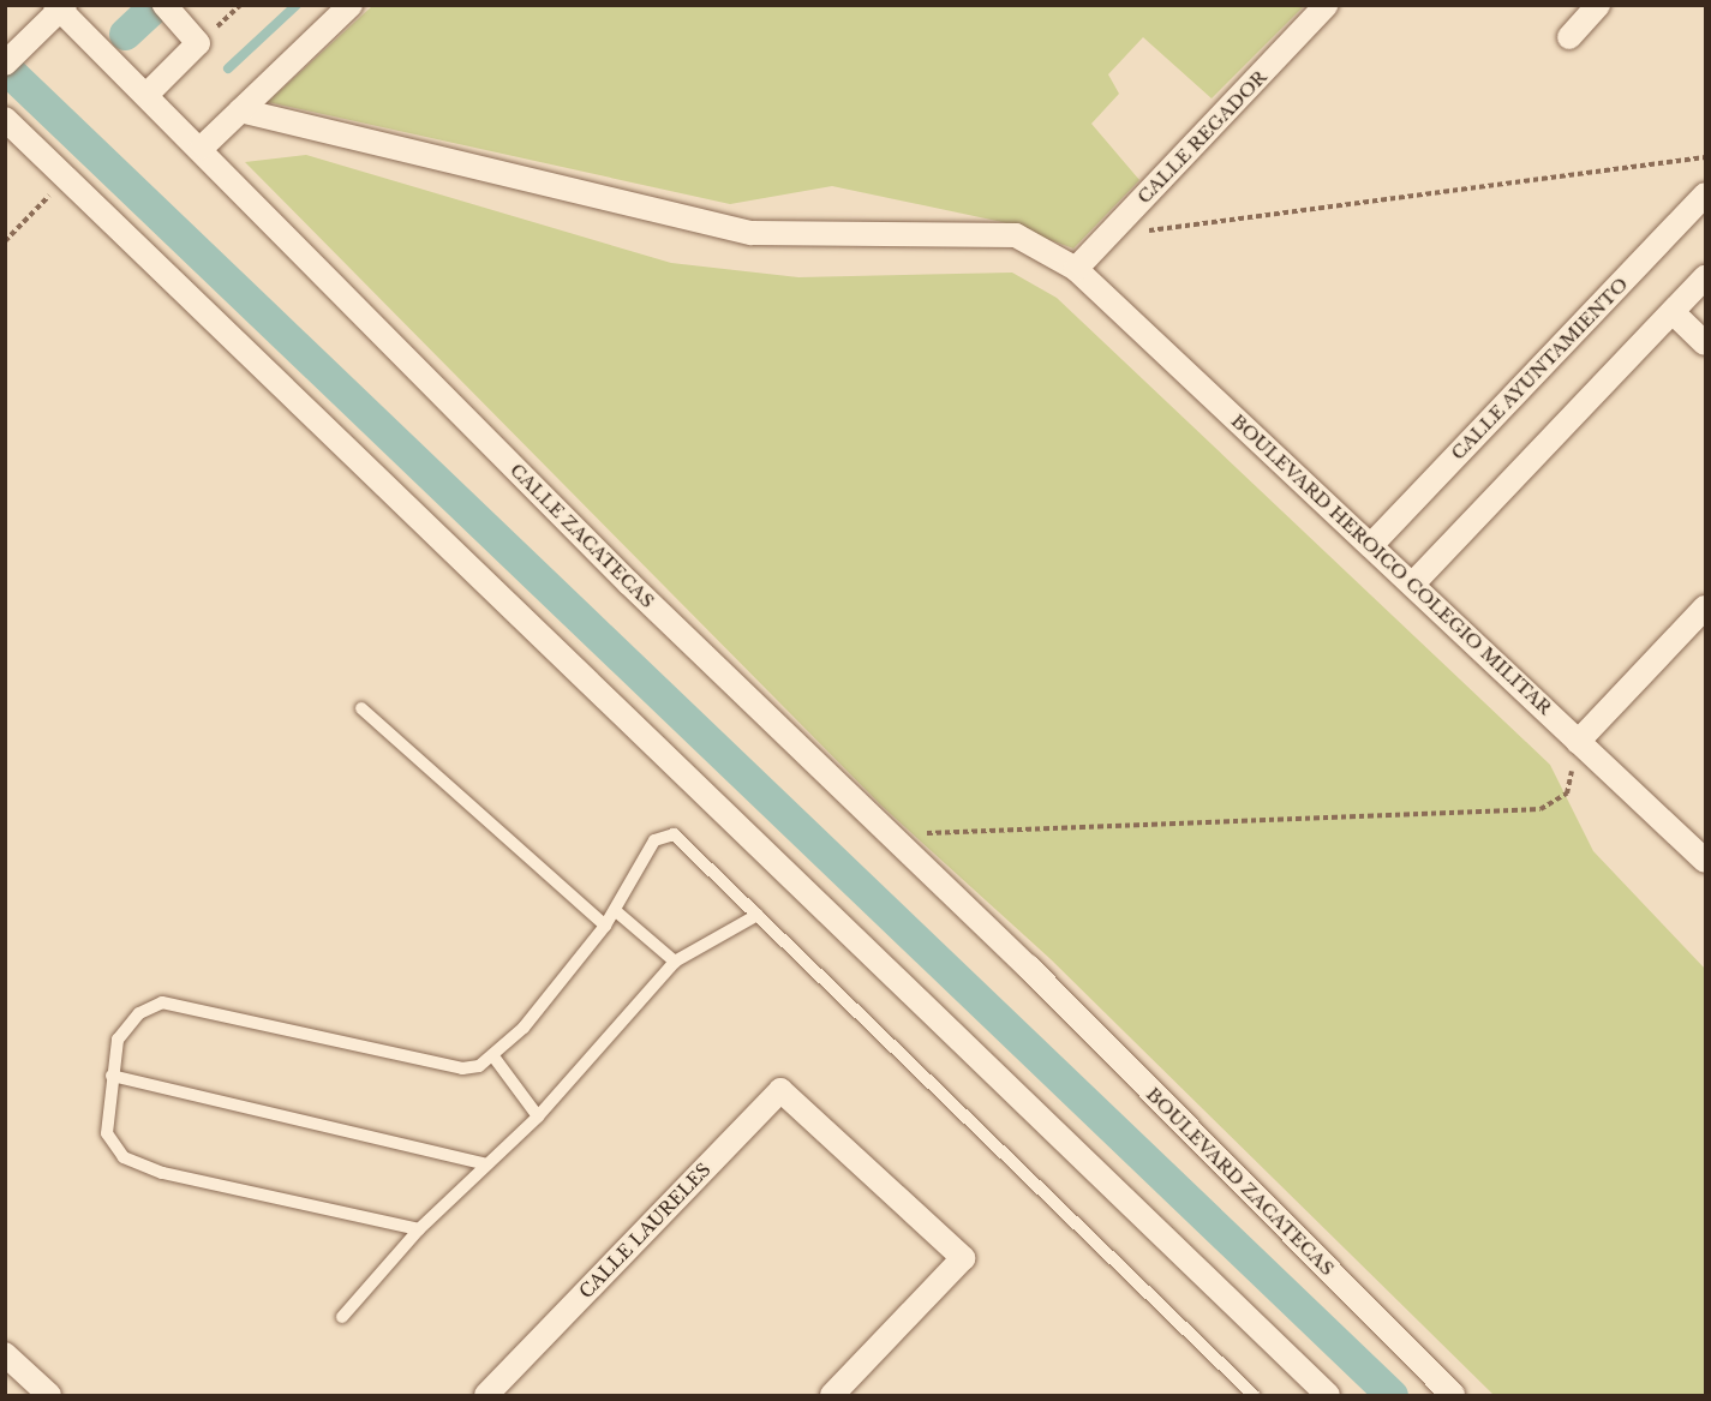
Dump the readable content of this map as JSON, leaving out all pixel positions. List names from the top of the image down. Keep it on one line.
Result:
{"streets":{"street":["CALLE REGADOR","CALLE AYUNTAMIENTO","CALLE ZACATECAS","BOULEVARD HEROICO COLEGIO MILITAR","BOULEVARD ZACATECAS","CALLE LAURELES"]},"crossings":[["CALLE REGADOR","BOULEVARD HEROICO COLEGIO MILITAR"],["CALLE AYUNTAMIENTO","BOULEVARD HEROICO COLEGIO MILITAR"],["CALLE ZACATECAS","BOULEVARD ZACATECAS"]]}
